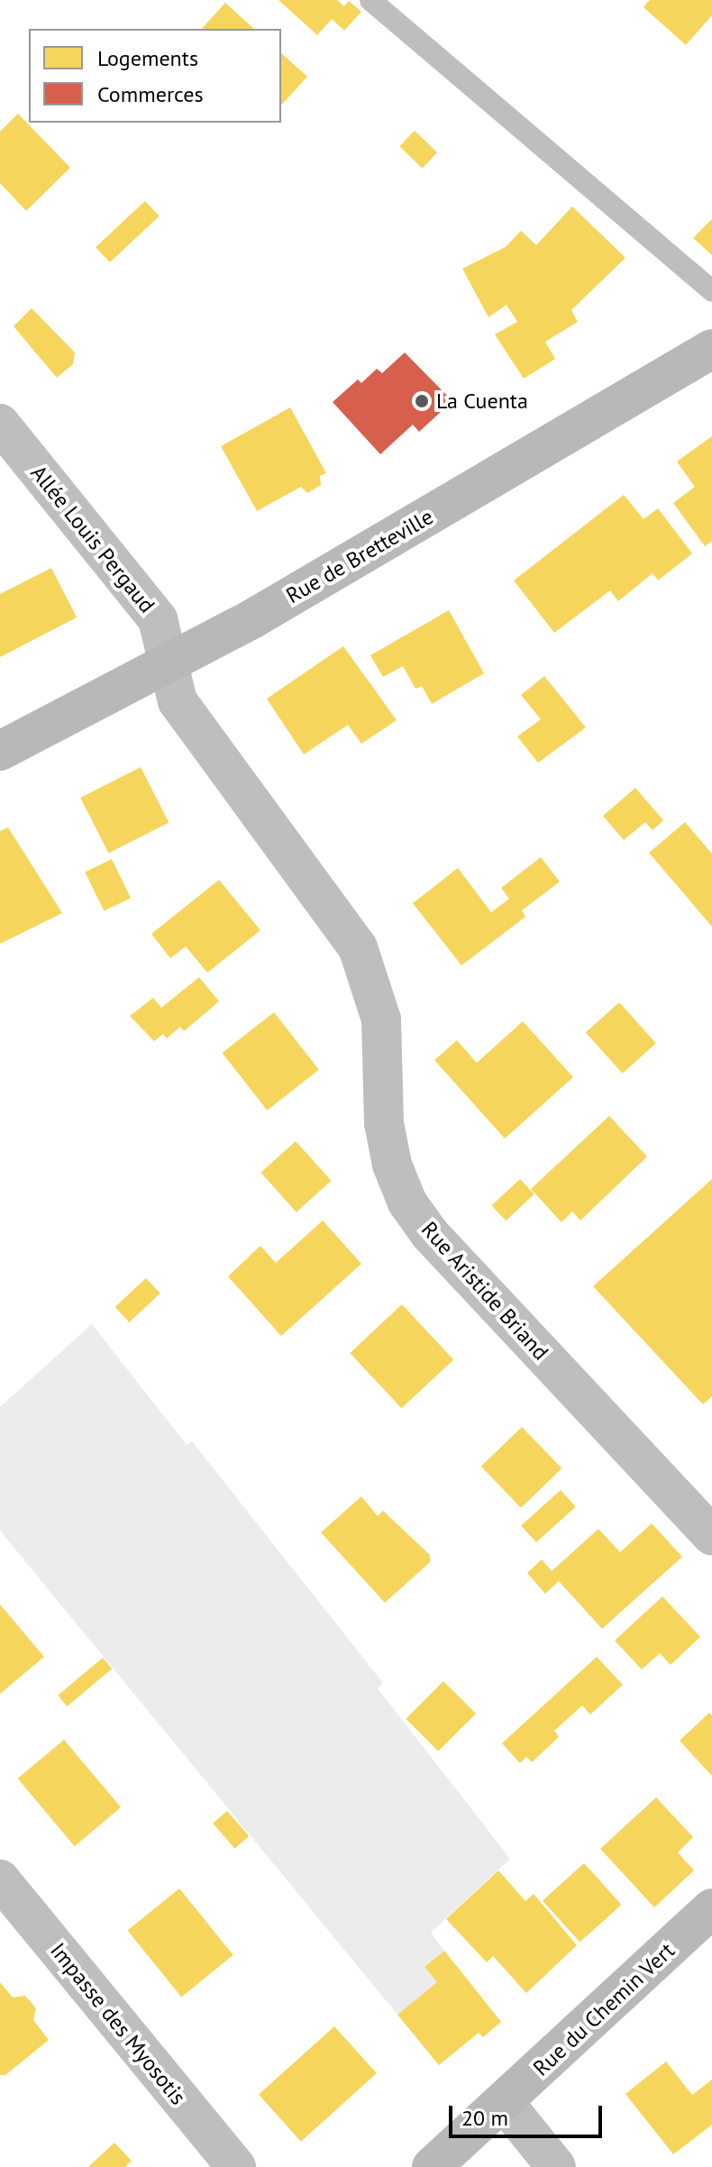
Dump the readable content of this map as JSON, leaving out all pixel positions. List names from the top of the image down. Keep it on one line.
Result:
{"streets":{"main road":["Rue de Bretteville","Rue du Chemin Vert"],"street":["Allée Louis Pergaud","Rue Aristide Briand","Impasse des Myosotis"]},"crossings":[["Allée Louis Pergaud","Rue de Bretteville"],["Allée Louis Pergaud","Rue Aristide Briand"],["Rue de Bretteville","Rue Aristide Briand"]],"places":["La Cuenta"],"legend":["Logements","Commerces"],"scale_bar":"20 m"}
